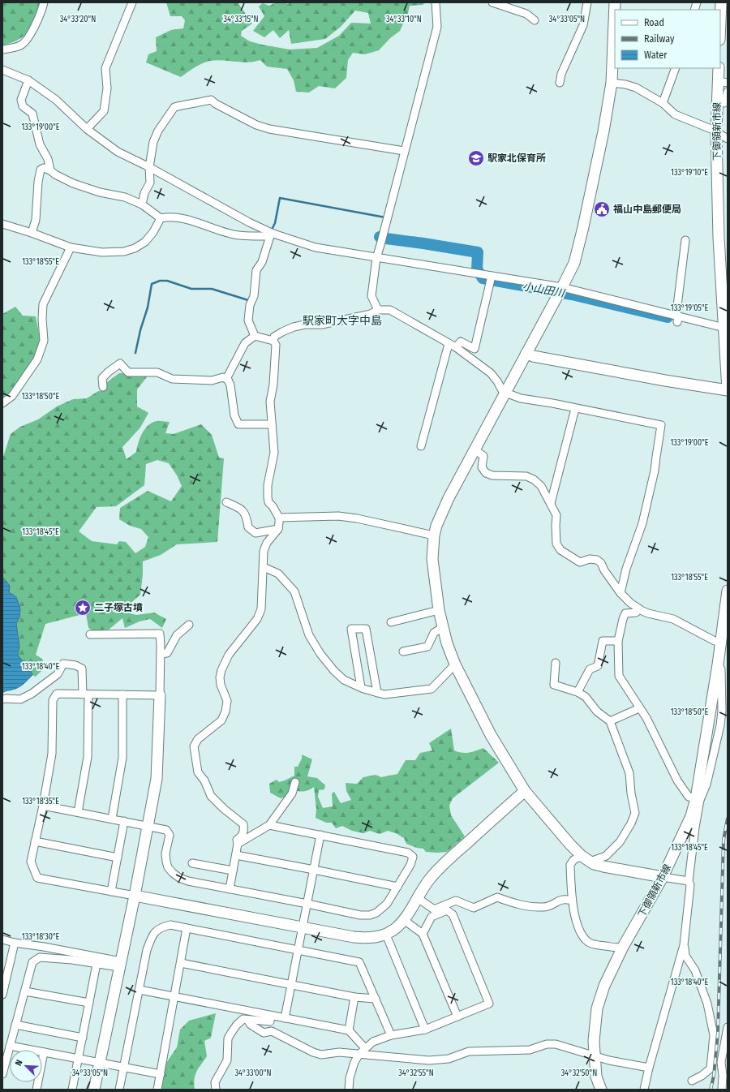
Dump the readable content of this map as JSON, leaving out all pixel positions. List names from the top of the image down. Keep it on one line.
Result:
{"streets":{"street":["下御領新市線"]},"districts":["駅家町大字中島"],"water":["小山田川"],"places":{"school or university":["駅家北保育所"],"public building":["福山中島郵便局"],"place":["二子塚古墳"]},"legend":["Road","Railway","Water"],"north":"top left","coordinates":["34°33'20\"N","34°33'15\"N","34°33'10\"N","34°33'05\"N","133°19'00\"E","133°19'10\"E","133°18'55\"E","133°19'05\"E","133°18'50\"E","133°18'45\"E","133°18'40\"E","133°18'35\"E","133°18'30\"E","34°33'00\"N","34°32'55\"N","34°32'50\"N"]}
